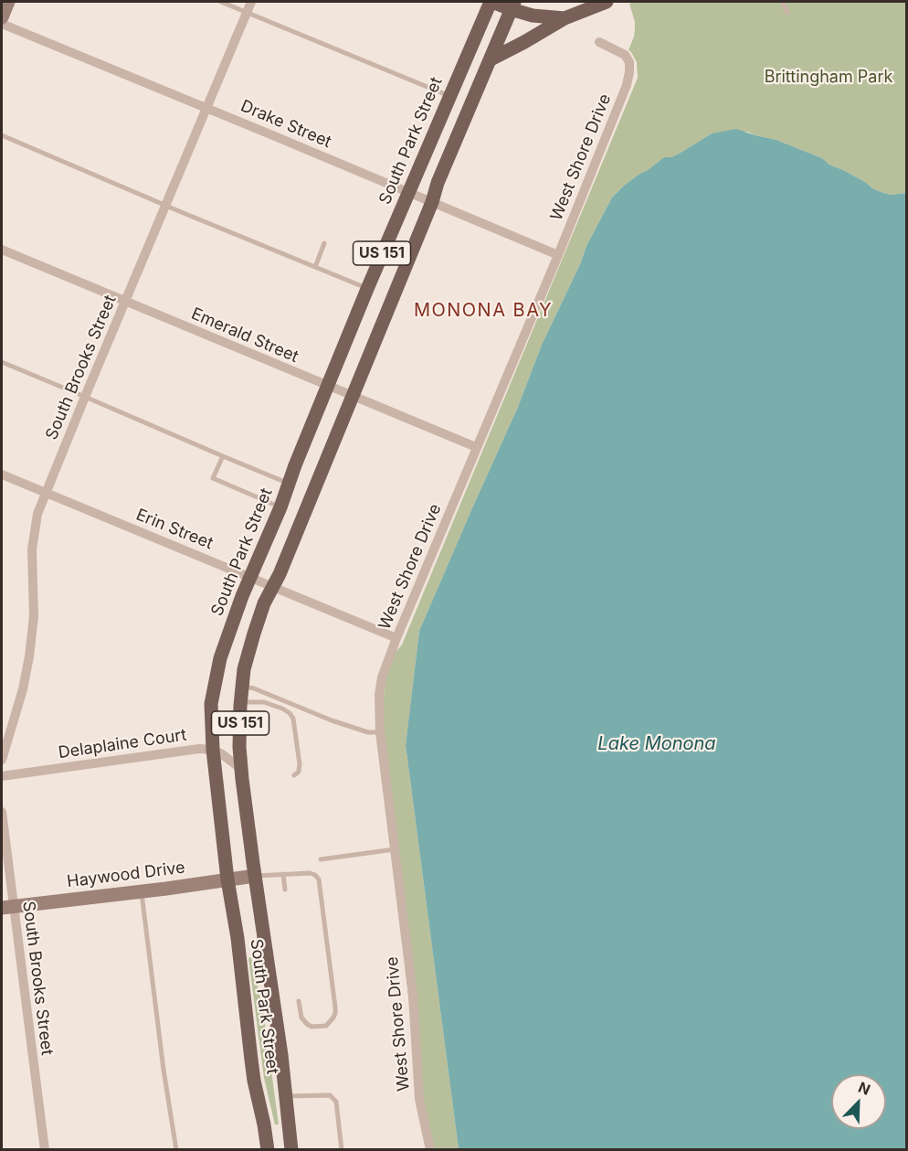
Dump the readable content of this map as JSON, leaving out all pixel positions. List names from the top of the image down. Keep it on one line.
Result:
{"streets":{"main road":["South Park Street","US 151"],"street":["Drake Street","West Shore Drive","Emerald Street","South Brooks Street","Erin Street","Delaplaine Court","Haywood Drive"]},"crossings":[["Drake Street","South Park Street"],["Drake Street","West Shore Drive"],["Drake Street","South Brooks Street"],["South Park Street","Emerald Street"],["South Park Street","Erin Street"],["South Park Street","Delaplaine Court"],["South Park Street","Haywood Drive"],["West Shore Drive","Emerald Street"],["West Shore Drive","Erin Street"],["Emerald Street","South Brooks Street"],["South Brooks Street","Erin Street"],["South Brooks Street","Haywood Drive"]],"districts":["MONONA BAY"],"water":["Lake Monona"],"parks":["Brittingham Park"],"north":"top right"}
